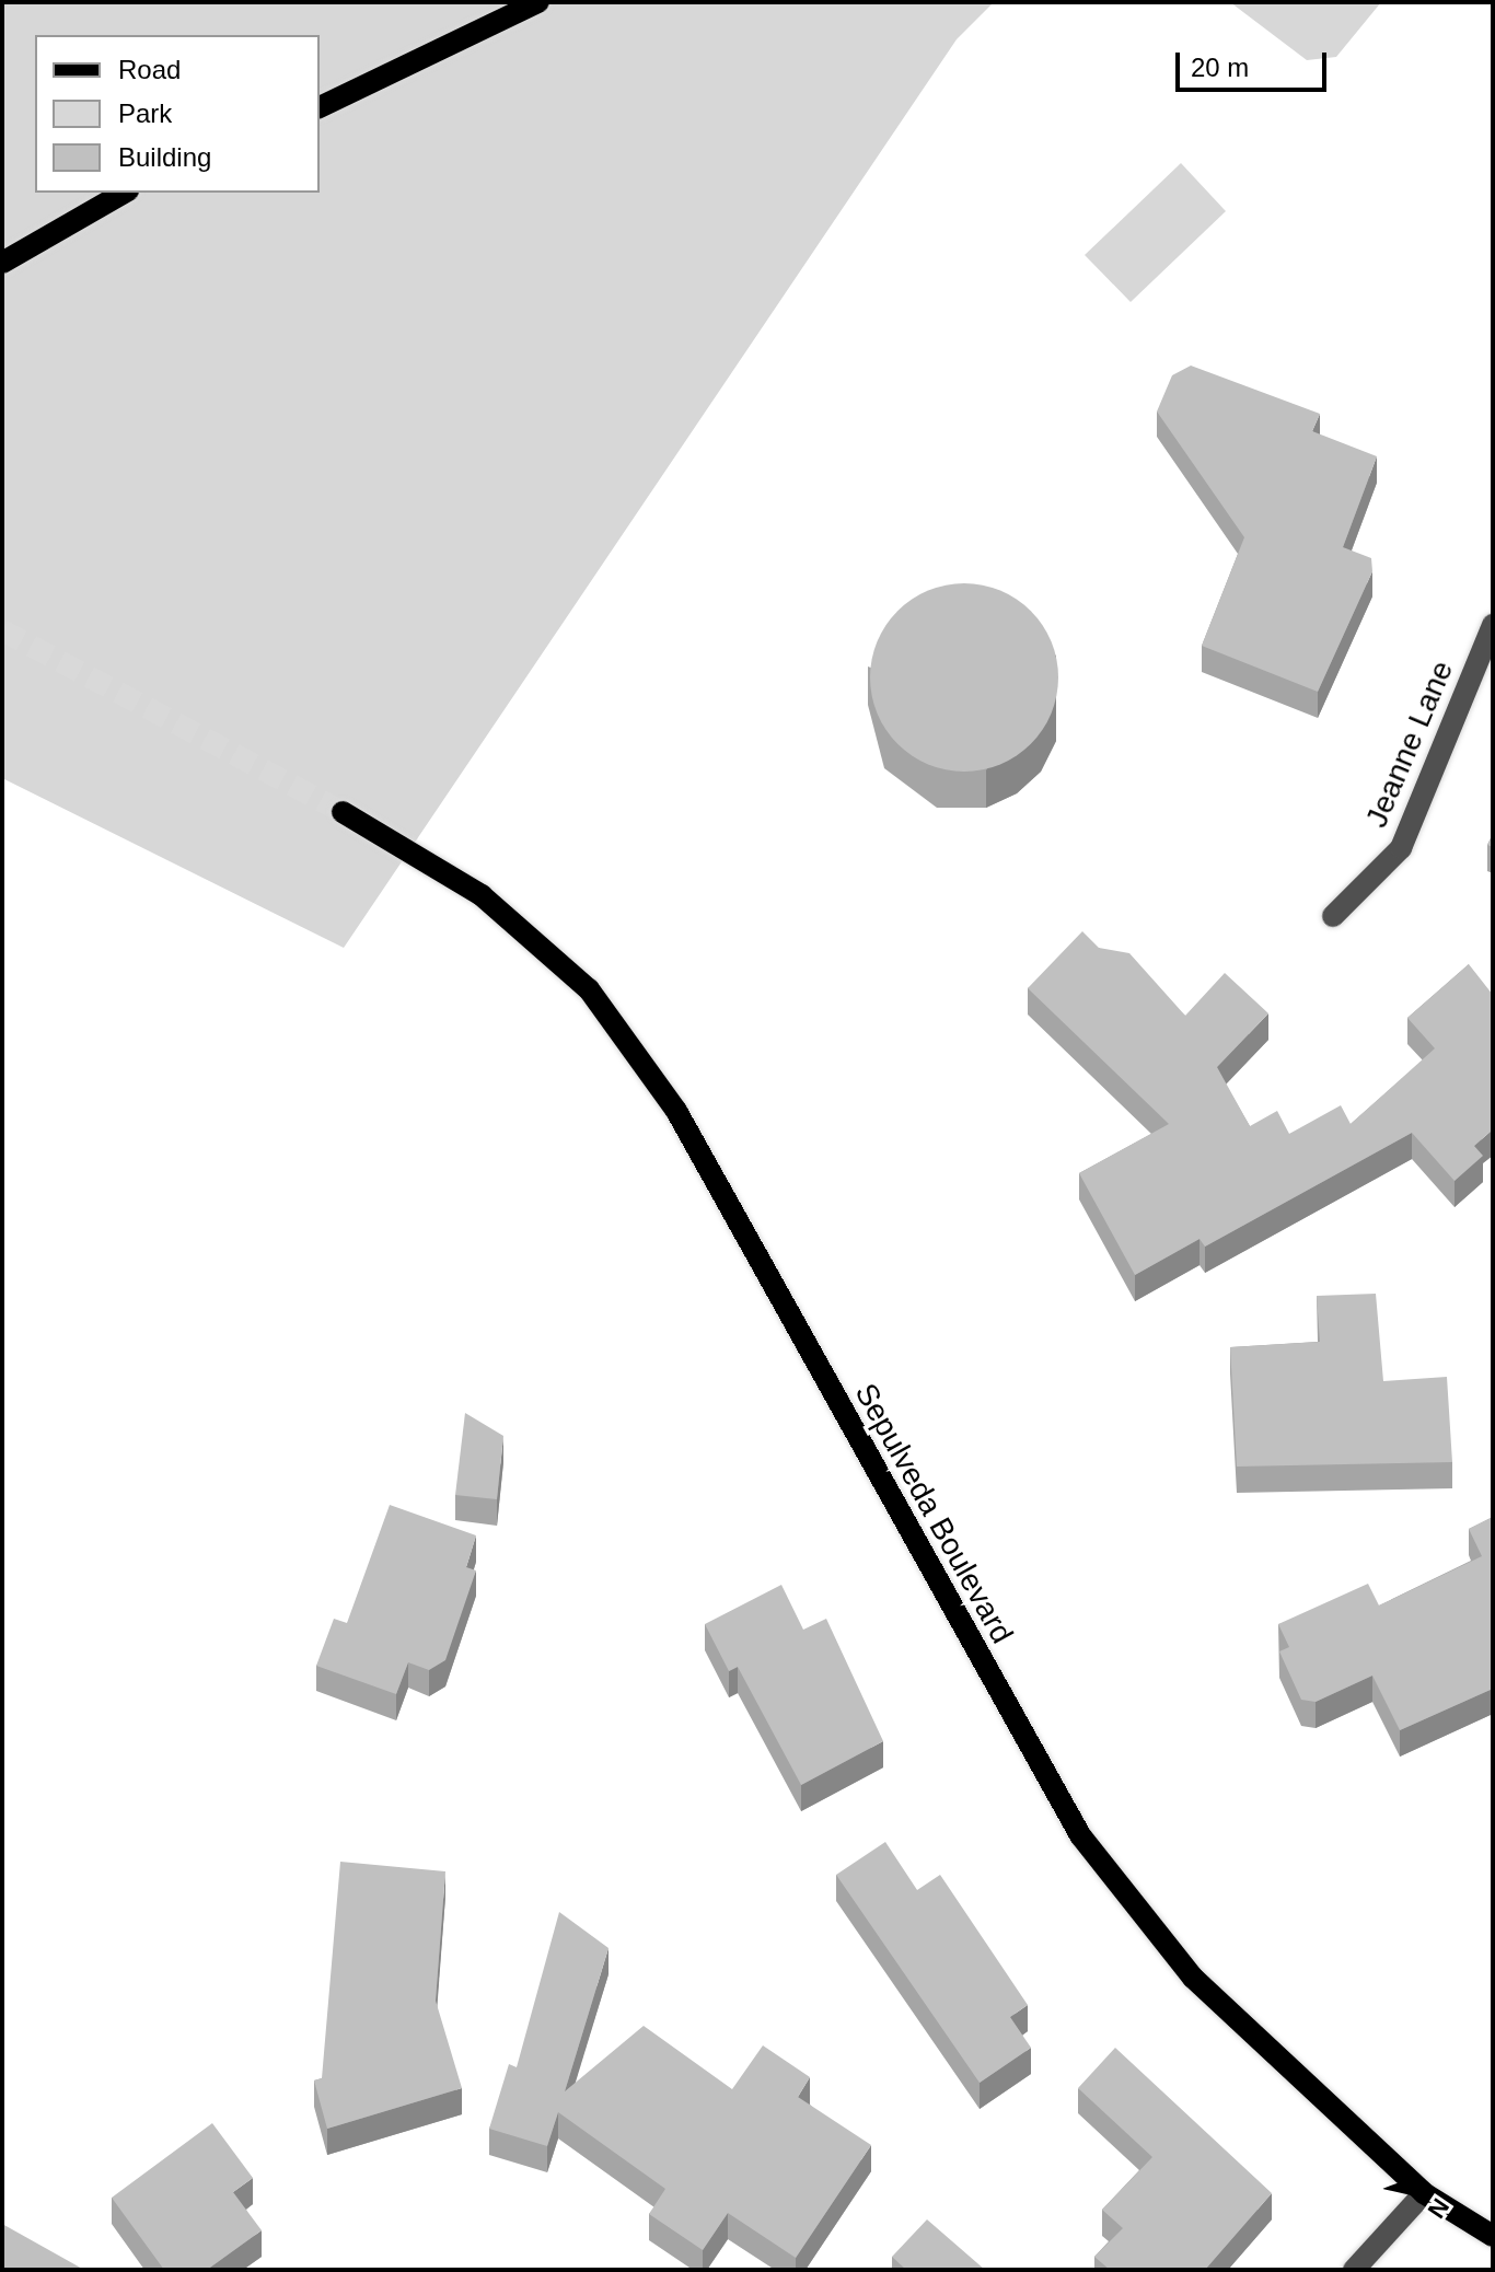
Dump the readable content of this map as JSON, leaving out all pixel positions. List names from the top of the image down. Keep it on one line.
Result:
{"streets":{"main road":["Sepulveda Boulevard"],"street":["Jeanne Lane"]},"legend":["Road","Park","Building"],"scale_bar":"20 m","north":"bottom right"}
